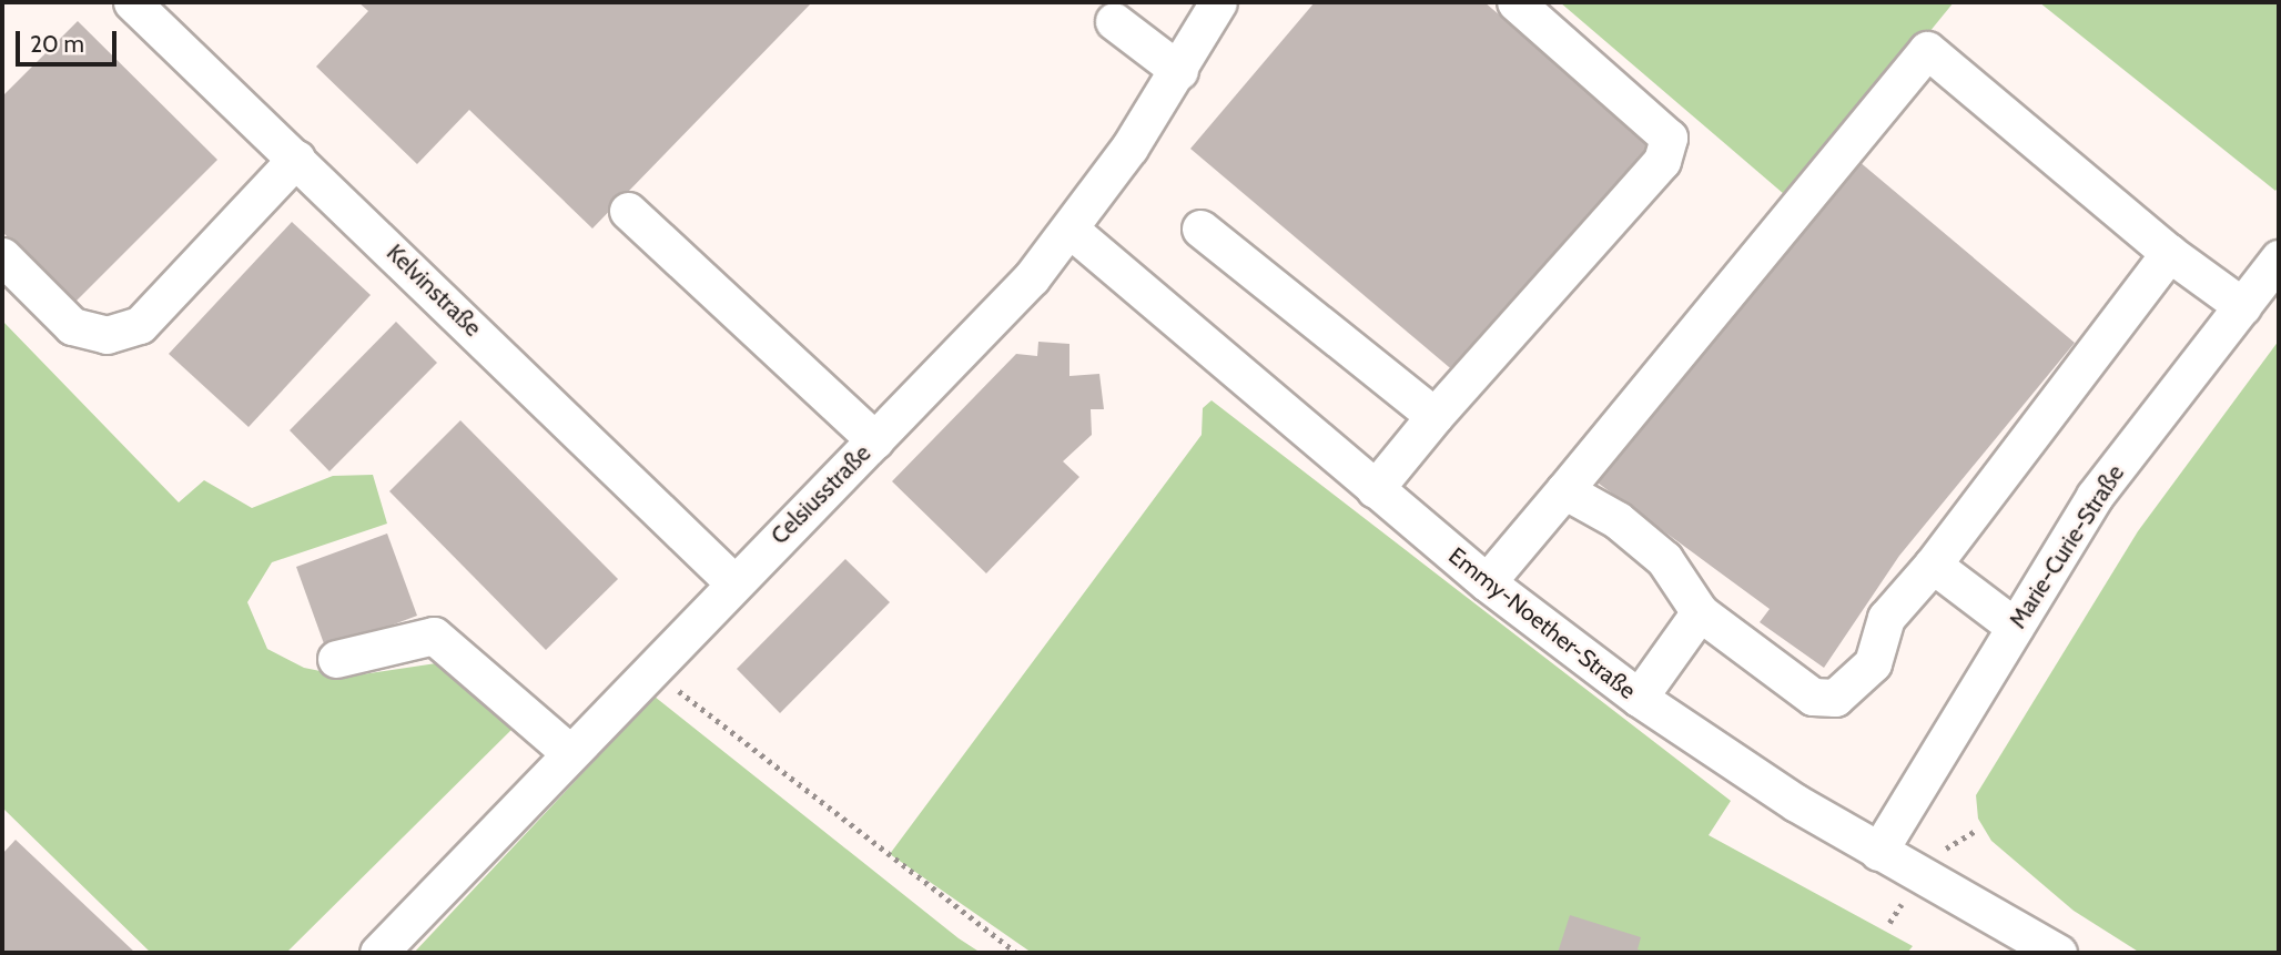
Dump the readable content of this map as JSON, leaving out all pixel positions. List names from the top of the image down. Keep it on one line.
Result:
{"streets":{"street":["Kelvinstraße","Celsiusstraße","Marie-Curie-Straße","Emmy-Noether-Straße"]},"crossings":[["Kelvinstraße","Celsiusstraße"],["Celsiusstraße","Emmy-Noether-Straße"],["Marie-Curie-Straße","Emmy-Noether-Straße"]],"scale_bar":"20 m"}
